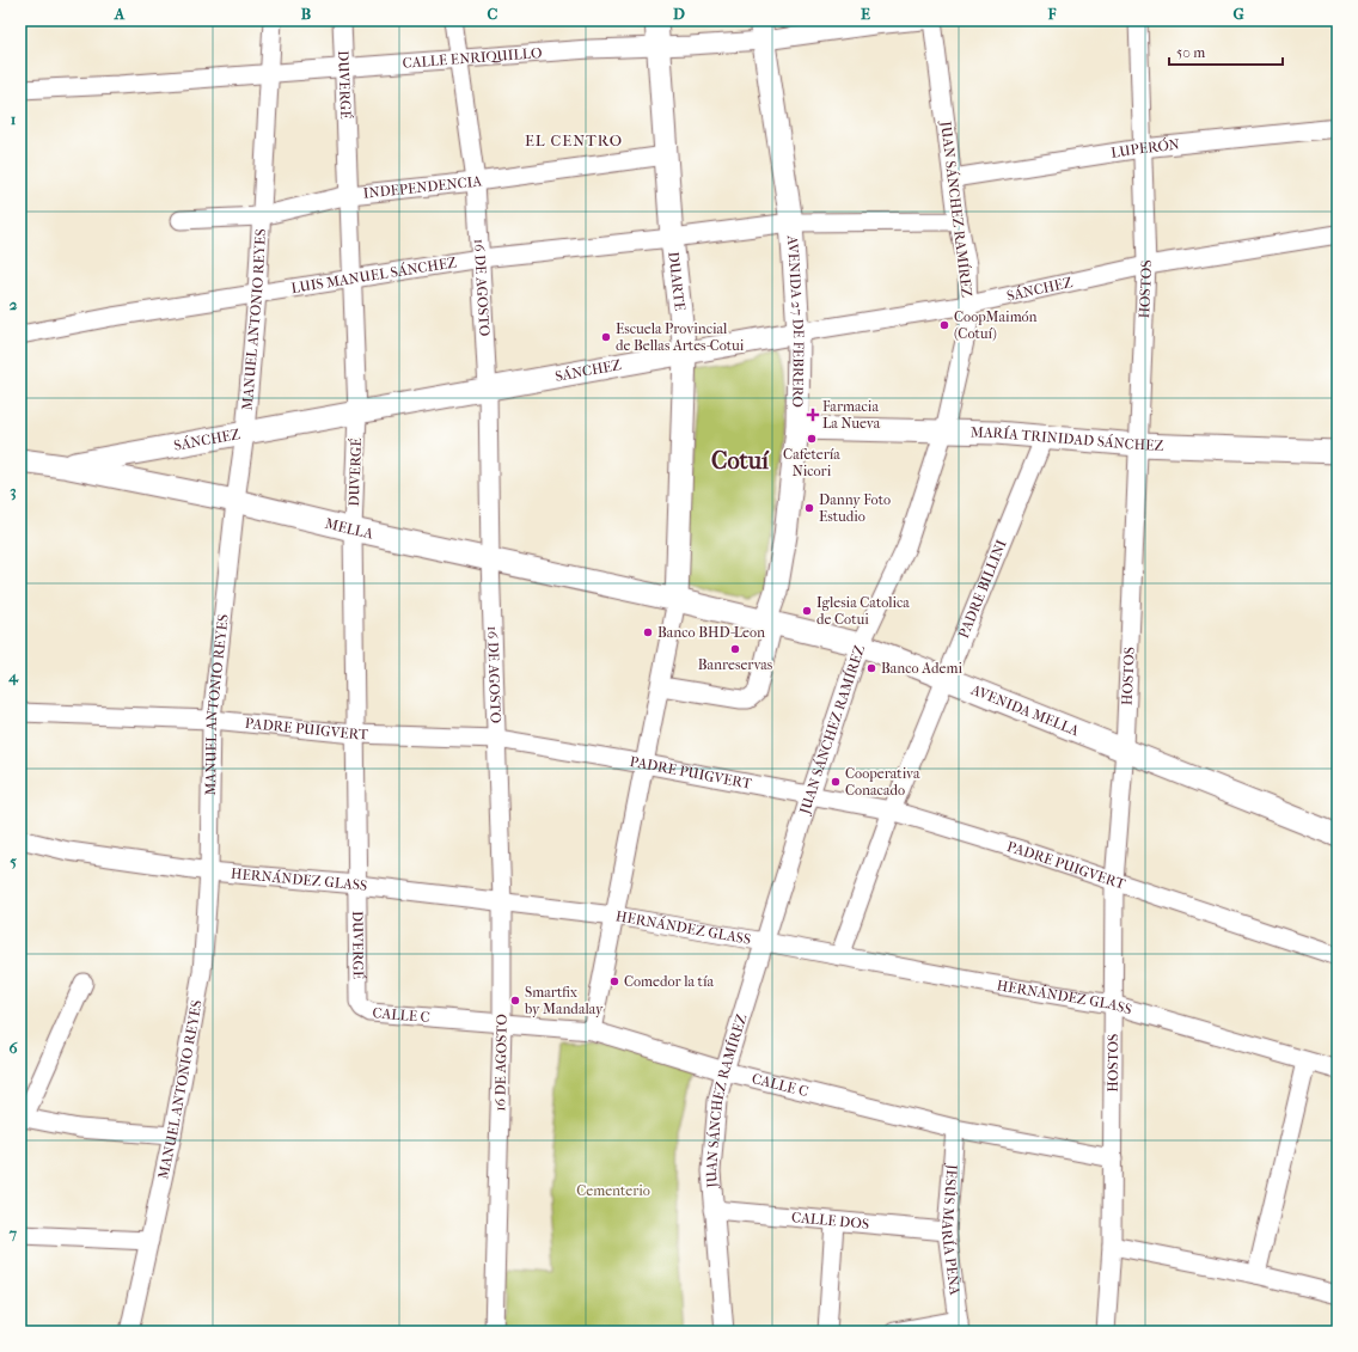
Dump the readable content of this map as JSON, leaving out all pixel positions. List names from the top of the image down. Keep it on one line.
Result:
{"streets":{"main road":["DUARTE","SÁNCHEZ","AVENIDA 27 DE FEBRERO","MARÍA TRINIDAD SÁNCHEZ","MELLA","AVENIDA MELLA"],"street":["CALLE ENRIQUILLO","DUVERGÉ","LUPERÓN","INDEPENDENCIA","JUAN SÁNCHEZ RAMÍREZ","LUIS MANUEL SÁNCHEZ","16 DE AGOSTO","HOSTOS","MANUEL ANTONIO REYES","PADRE BILLINI","PADRE PUIGVERT","HERNÁNDEZ GLASS","CALLE C","CALLE DOS","JESÚS MARÍA PEÑA"]},"crossings":[["CALLE ENRIQUILLO","DUVERGÉ"],["CALLE ENRIQUILLO","DUARTE"],["CALLE ENRIQUILLO","16 DE AGOSTO"],["CALLE ENRIQUILLO","MANUEL ANTONIO REYES"],["CALLE ENRIQUILLO","AVENIDA 27 DE FEBRERO"],["DUVERGÉ","INDEPENDENCIA"],["DUVERGÉ","LUIS MANUEL SÁNCHEZ"],["DUVERGÉ","SÁNCHEZ"],["DUVERGÉ","MELLA"],["DUVERGÉ","PADRE PUIGVERT"],["DUVERGÉ","HERNÁNDEZ GLASS"],["DUVERGÉ","CALLE C"],["LUPERÓN","JUAN SÁNCHEZ RAMÍREZ"],["LUPERÓN","HOSTOS"],["INDEPENDENCIA","DUARTE"],["INDEPENDENCIA","16 DE AGOSTO"],["INDEPENDENCIA","MANUEL ANTONIO REYES"],["JUAN SÁNCHEZ RAMÍREZ","LUIS MANUEL SÁNCHEZ"],["JUAN SÁNCHEZ RAMÍREZ","SÁNCHEZ"],["JUAN SÁNCHEZ RAMÍREZ","MARÍA TRINIDAD SÁNCHEZ"],["JUAN SÁNCHEZ RAMÍREZ","AVENIDA MELLA"],["JUAN SÁNCHEZ RAMÍREZ","PADRE PUIGVERT"],["JUAN SÁNCHEZ RAMÍREZ","HERNÁNDEZ GLASS"],["JUAN SÁNCHEZ RAMÍREZ","CALLE C"],["JUAN SÁNCHEZ RAMÍREZ","CALLE DOS"],["LUIS MANUEL SÁNCHEZ","DUARTE"],["LUIS MANUEL SÁNCHEZ","16 DE AGOSTO"],["LUIS MANUEL SÁNCHEZ","MANUEL ANTONIO REYES"],["LUIS MANUEL SÁNCHEZ","AVENIDA 27 DE FEBRERO"],["DUARTE","SÁNCHEZ"],["DUARTE","MELLA"],["DUARTE","AVENIDA MELLA"],["16 DE AGOSTO","SÁNCHEZ"],["16 DE AGOSTO","MELLA"],["16 DE AGOSTO","PADRE PUIGVERT"],["16 DE AGOSTO","HERNÁNDEZ GLASS"],["16 DE AGOSTO","CALLE C"],["SÁNCHEZ","HOSTOS"],["SÁNCHEZ","MANUEL ANTONIO REYES"],["SÁNCHEZ","AVENIDA 27 DE FEBRERO"],["SÁNCHEZ","MELLA"],["HOSTOS","MARÍA TRINIDAD SÁNCHEZ"],["HOSTOS","AVENIDA MELLA"],["HOSTOS","PADRE PUIGVERT"],["HOSTOS","HERNÁNDEZ GLASS"],["HOSTOS","CALLE C"],["MANUEL ANTONIO REYES","MELLA"],["MANUEL ANTONIO REYES","PADRE PUIGVERT"],["MANUEL ANTONIO REYES","HERNÁNDEZ GLASS"],["AVENIDA 27 DE FEBRERO","MARÍA TRINIDAD SÁNCHEZ"],["AVENIDA 27 DE FEBRERO","AVENIDA MELLA"],["MARÍA TRINIDAD SÁNCHEZ","PADRE BILLINI"],["MELLA","AVENIDA MELLA"],["PADRE BILLINI","AVENIDA MELLA"],["PADRE BILLINI","PADRE PUIGVERT"],["PADRE BILLINI","HERNÁNDEZ GLASS"],["CALLE C","JESÚS MARÍA PEÑA"],["CALLE DOS","JESÚS MARÍA PEÑA"]],"districts":["EL CENTRO","Cotuí"],"parks":["Cementerio"],"places":{"other":["CoopMaimón (Cotuí)","Escuela Provincial de Bellas Artes-Cotui","Cafetería Nicori","Danny Foto Estudio","Iglesia Catolica de Cotui","Banco BHD-Leon","Banreservas","Banco Ademi","Cooperativa Conacado","Comedor la tía","Smartfix by Mandalay"],"health":["Farmacia La Nueva"]},"scale_bar":"50 m","grid":{"columns":["A","B","C","D","E","F","G"],"rows":["1","2","3","4","5","6","7"]}}
